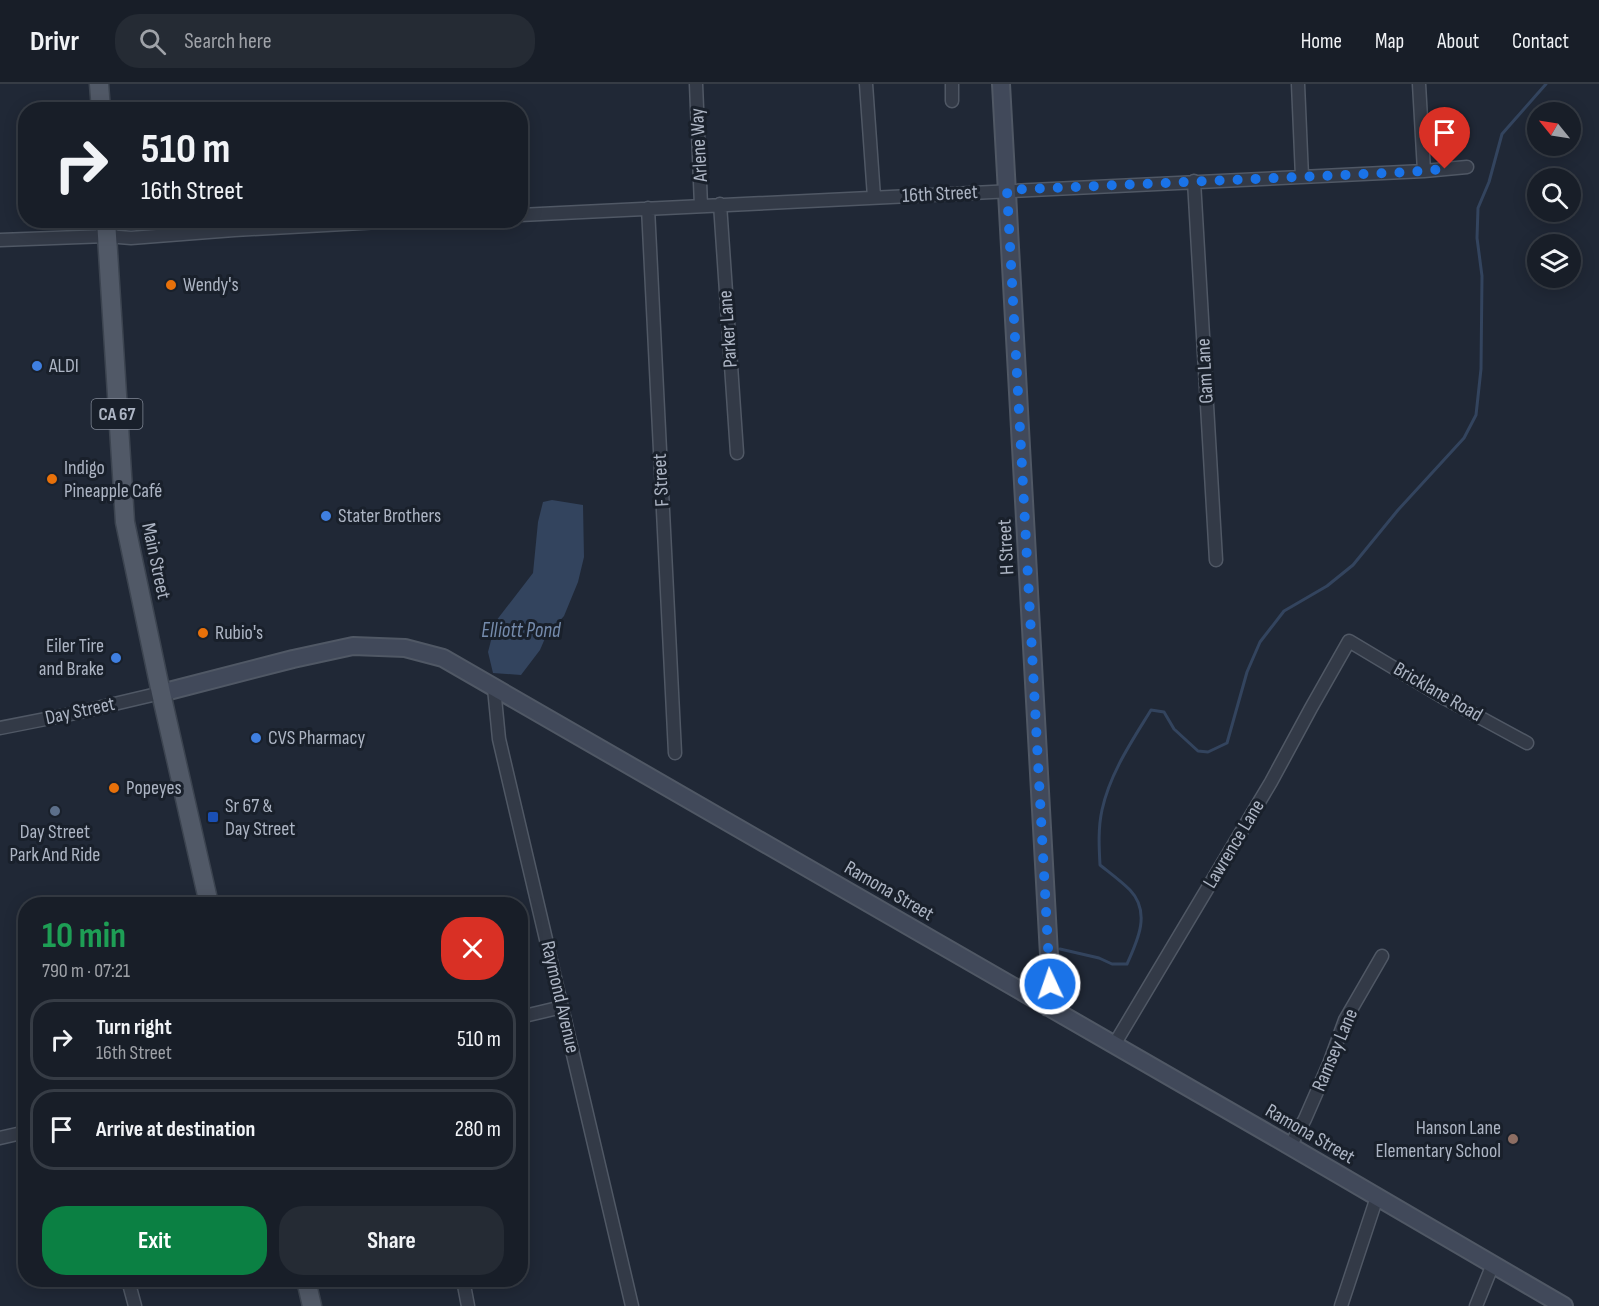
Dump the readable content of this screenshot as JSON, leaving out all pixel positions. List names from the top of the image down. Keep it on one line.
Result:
{"streets":{"main road":["CA 67","H Street","Main Street","Ramona Street"],"street":["Arlene Way","16th Street","Parker Lane","Gam Lane","F Street","Bricklane Road","Day Street","Lawrence Lane","Raymond Avenue","Ramsey Lane"]},"crossings":[["Arlene Way","16th Street"],["16th Street","Parker Lane"],["16th Street","Gam Lane"],["16th Street","F Street"],["16th Street","H Street"],["H Street","Ramona Street"],["Main Street","Day Street"],["Main Street","Ramona Street"],["Bricklane Road","Lawrence Lane"],["Day Street","Ramona Street"],["Lawrence Lane","Ramona Street"],["Ramona Street","Raymond Avenue"],["Ramona Street","Ramsey Lane"]],"water":["Elliott Pond"],"places":{"other":["Wendy's","ALDI","Indigo Pineapple Café","Stater Brothers","Rubio's","Eiler Tire and Brake","CVS Pharmacy","Popeyes","Day Street Park And Ride","Hanson Lane Elementary School"],"transit":["Sr 67 & Day Street"]},"north":"top left","page":{"header":"Drivr","search":"Search here","nav":["Home","Map","About","Contact"],"turn":["510 m","16th Street"],"heading":["10 min","790 m · 07:21"],"list":[{"name":"Turn right","note":"16th Street","value":"510 m"},{"name":"Arrive at destination","value":"280 m"}],"buttons":["Exit","Share"]}}
